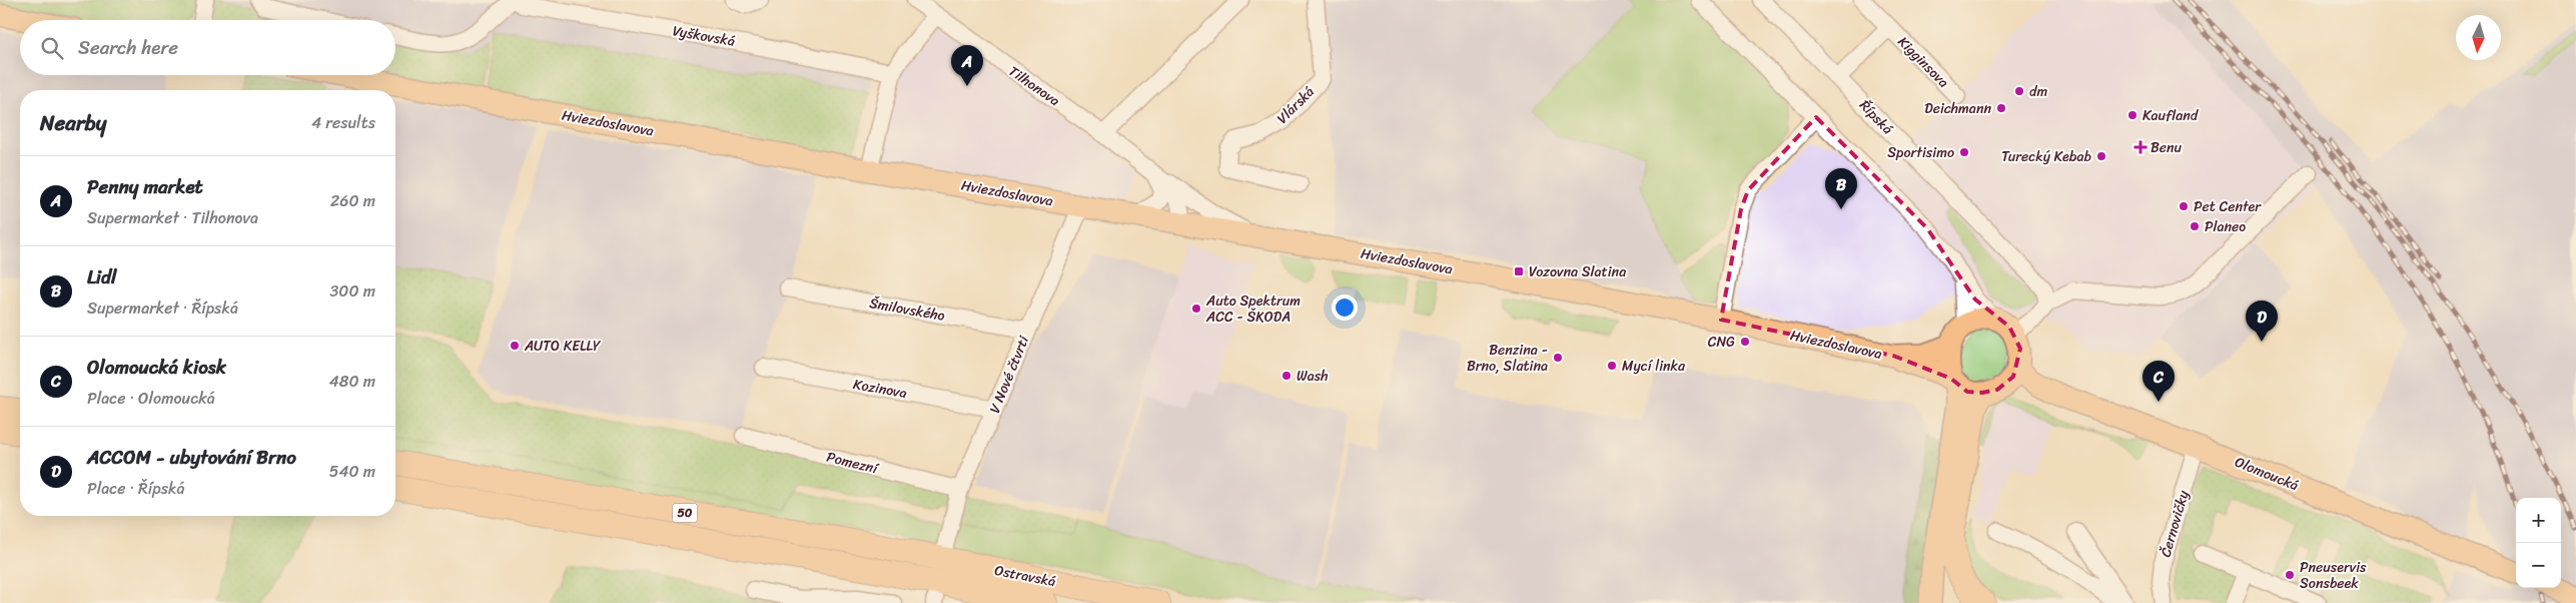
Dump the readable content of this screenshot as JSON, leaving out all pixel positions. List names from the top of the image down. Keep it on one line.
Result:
{"streets":{"highway":["50","Ostravská"],"main road":["Hviezdoslavova","Olomoucká"],"street":["Vyškovská","Kigginsova","Tilhonova","Vlárská","Řípská","Šmilovského","V Nové čtvrti","Kozinova","Pomezní","Černovičky"]},"crossings":[["Kigginsova","Řípská"],["Tilhonova","Hviezdoslavova"],["Hviezdoslavova","V Nové čtvrti"],["Hviezdoslavova","Olomoucká"],["Šmilovského","V Nové čtvrti"],["V Nové čtvrti","Kozinova"],["V Nové čtvrti","Pomezní"],["Olomoucká","Černovičky"]],"places":{"other":["dm","Deichmann","Kaufland","Sportisimo","Turecký Kebab","Pet Center","Planeo","Auto Spektrum ACC - ŠKODA","CNG","AUTO KELLY","Benzina - Brno, Slatina","Mycí linka","Wash","Pneuservis Sonsbeek"],"health":["Benu"],"transit":["Vozovna Slatina"]},"north":"bottom","page":{"search":"Search here","pins":["A","B","D","C"],"heading":["Nearby","4 results"],"list":[{"mark":"A","name":"Penny market","note":"Supermarket · Tilhonova","value":"260 m"},{"mark":"B","name":"Lidl","note":"Supermarket · Řípská","value":"300 m"},{"mark":"C","name":"Olomoucká kiosk","note":"Place · Olomoucká","value":"480 m"},{"mark":"D","name":"ACCOM - ubytování Brno","note":"Place · Řípská","value":"540 m"}],"map_buttons":["+","−"]}}
